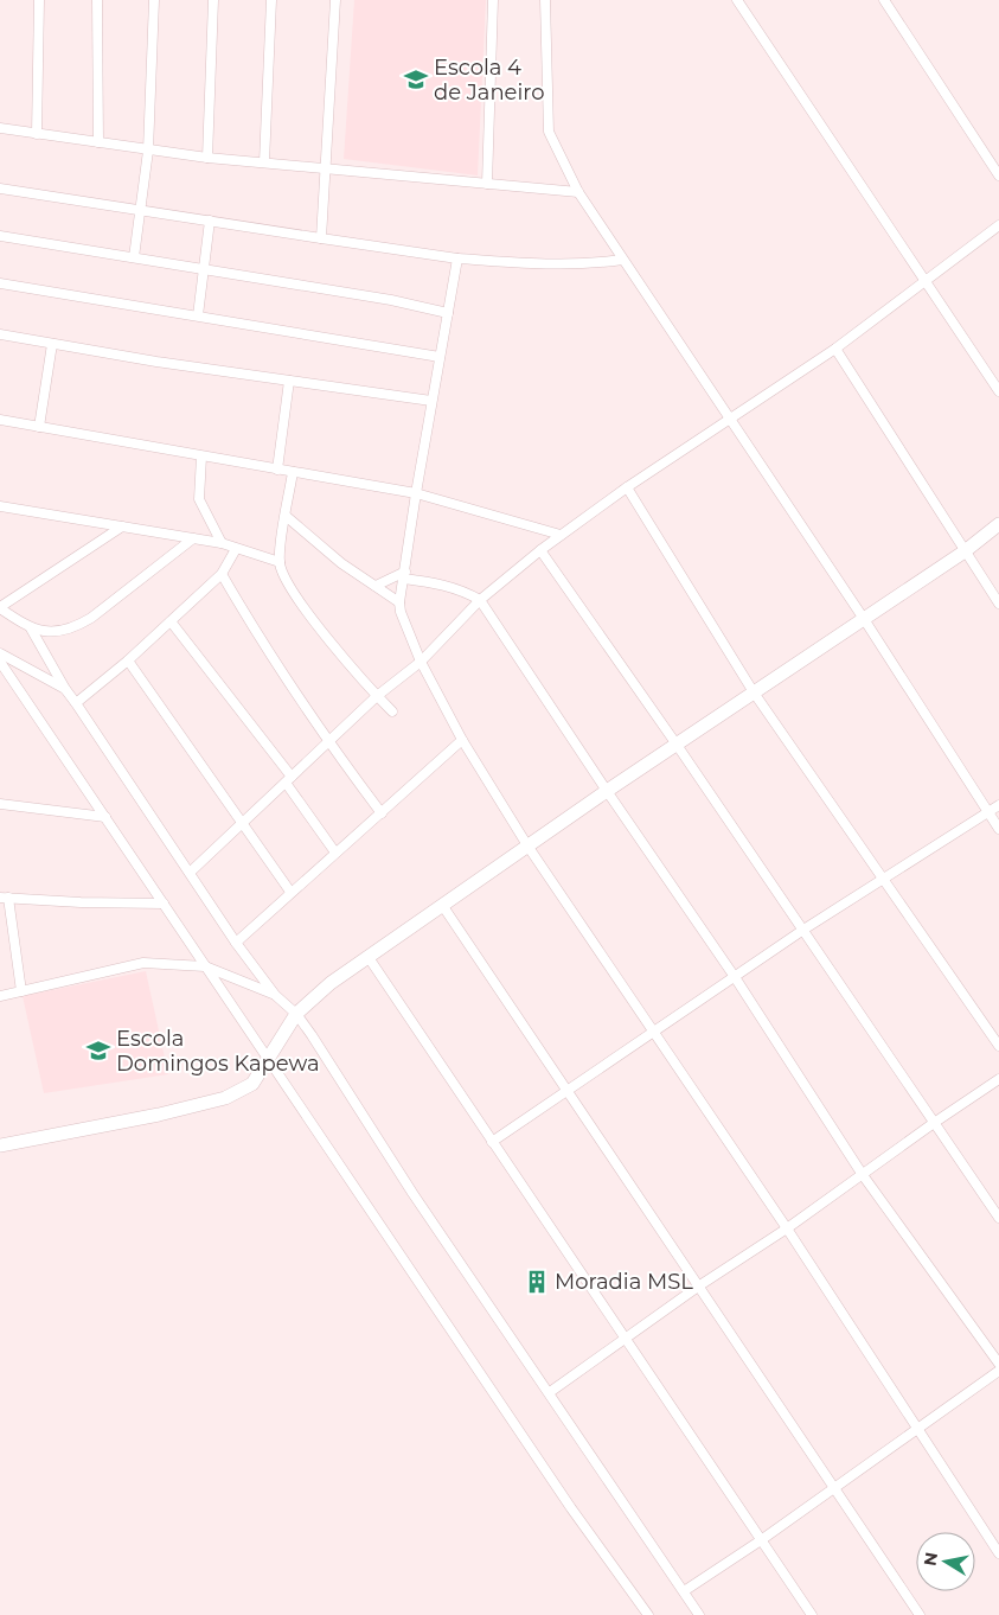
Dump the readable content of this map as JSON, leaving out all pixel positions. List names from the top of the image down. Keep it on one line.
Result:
{"places":{"school or university":["Escola 4 de Janeiro","Escola Domingos Kapewa"],"building":["Moradia MSL"]},"north":"left"}
